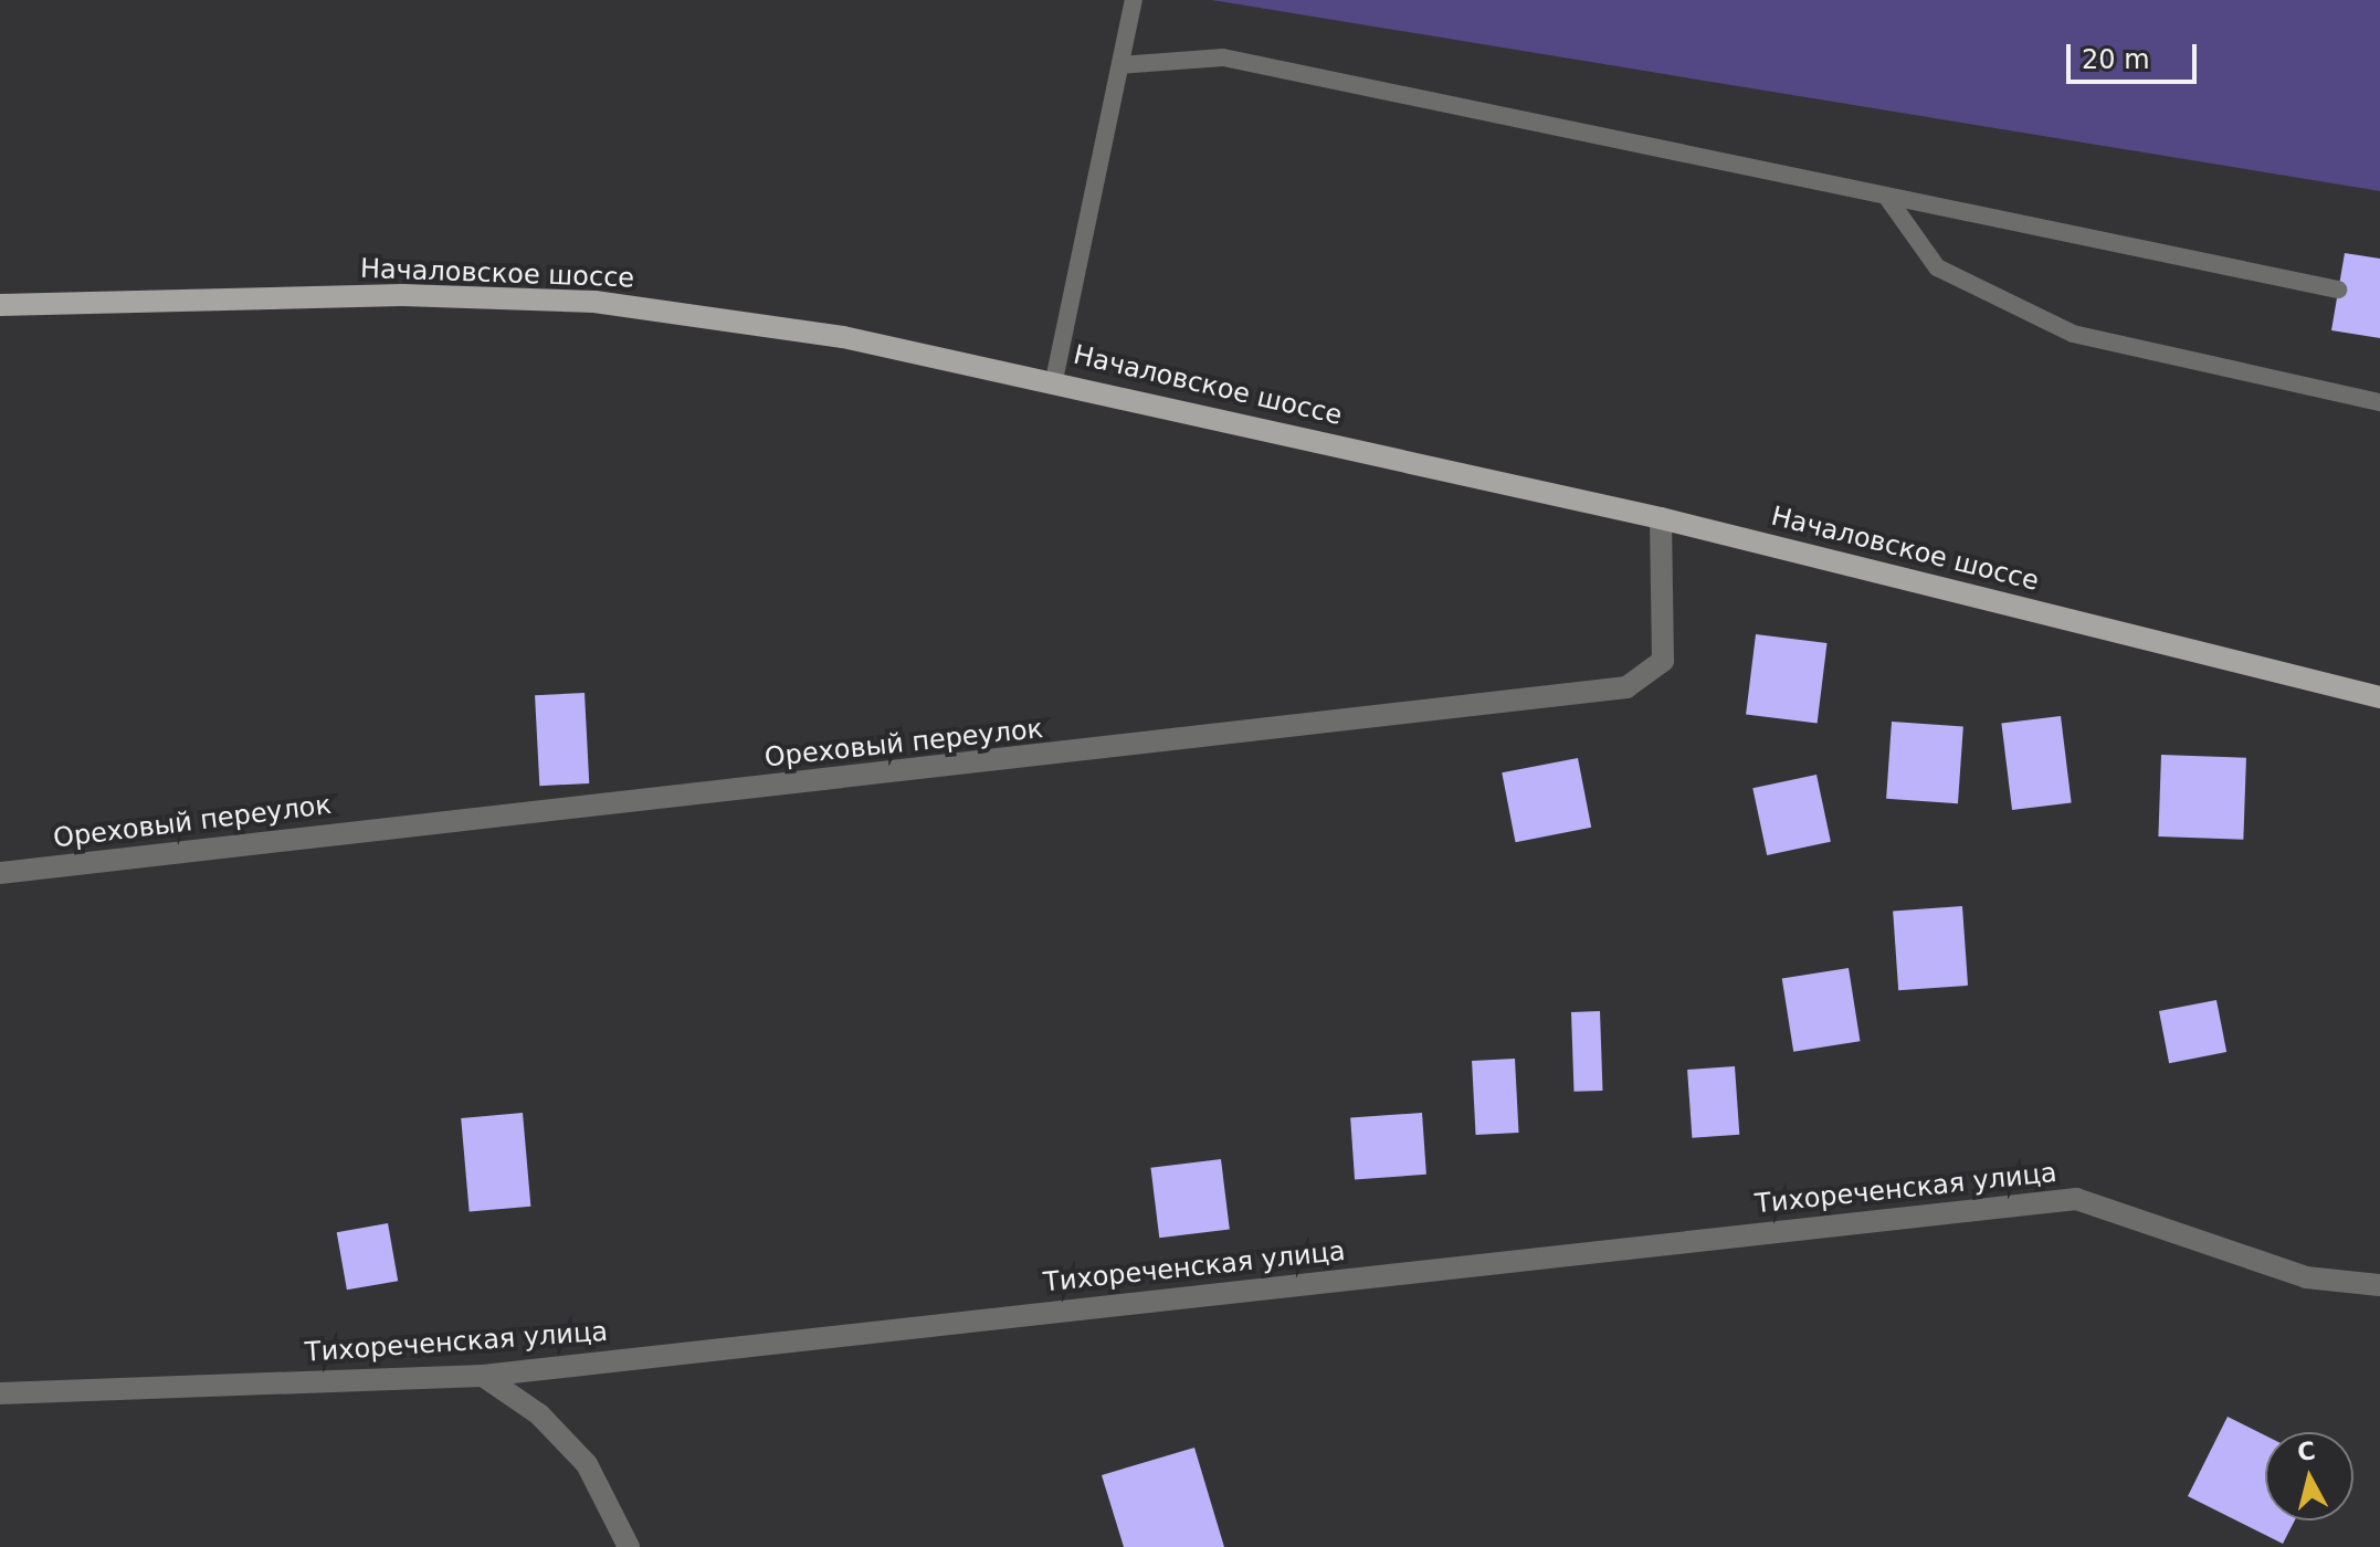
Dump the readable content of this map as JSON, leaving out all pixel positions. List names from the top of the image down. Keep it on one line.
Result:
{"streets":{"main road":["Началовское шоссе"],"street":["Ореховый переулок","Тихореченская улица"]},"crossings":[["Началовское шоссе","Ореховый переулок"]],"scale_bar":"20 m","north":"top"}
